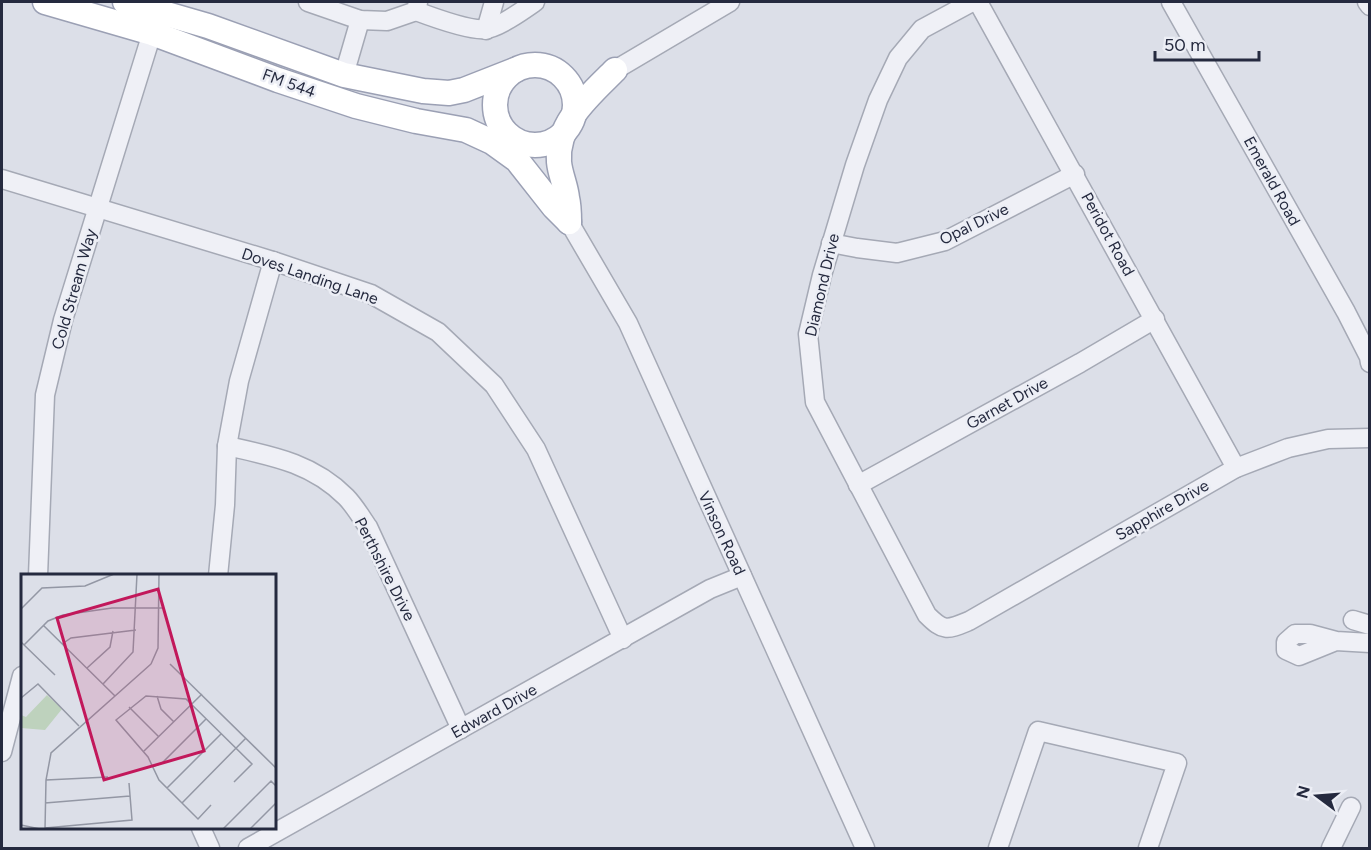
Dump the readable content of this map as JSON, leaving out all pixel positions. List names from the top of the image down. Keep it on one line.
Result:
{"streets":{"main road":["FM 544"],"street":["Emerald Road","Opal Drive","Peridot Road","Doves Landing Lane","Diamond Drive","Cold Stream Way","Garnet Drive","Sapphire Drive","Vinson Road","Perthshire Drive","Edward Drive"]},"crossings":[["FM 544","Cold Stream Way"],["FM 544","Vinson Road"],["Opal Drive","Peridot Road"],["Opal Drive","Diamond Drive"],["Peridot Road","Garnet Drive"],["Peridot Road","Sapphire Drive"],["Doves Landing Lane","Cold Stream Way"],["Doves Landing Lane","Edward Drive"],["Diamond Drive","Garnet Drive"],["Diamond Drive","Sapphire Drive"],["Vinson Road","Edward Drive"],["Perthshire Drive","Edward Drive"]],"scale_bar":"50 m","north":"left"}
